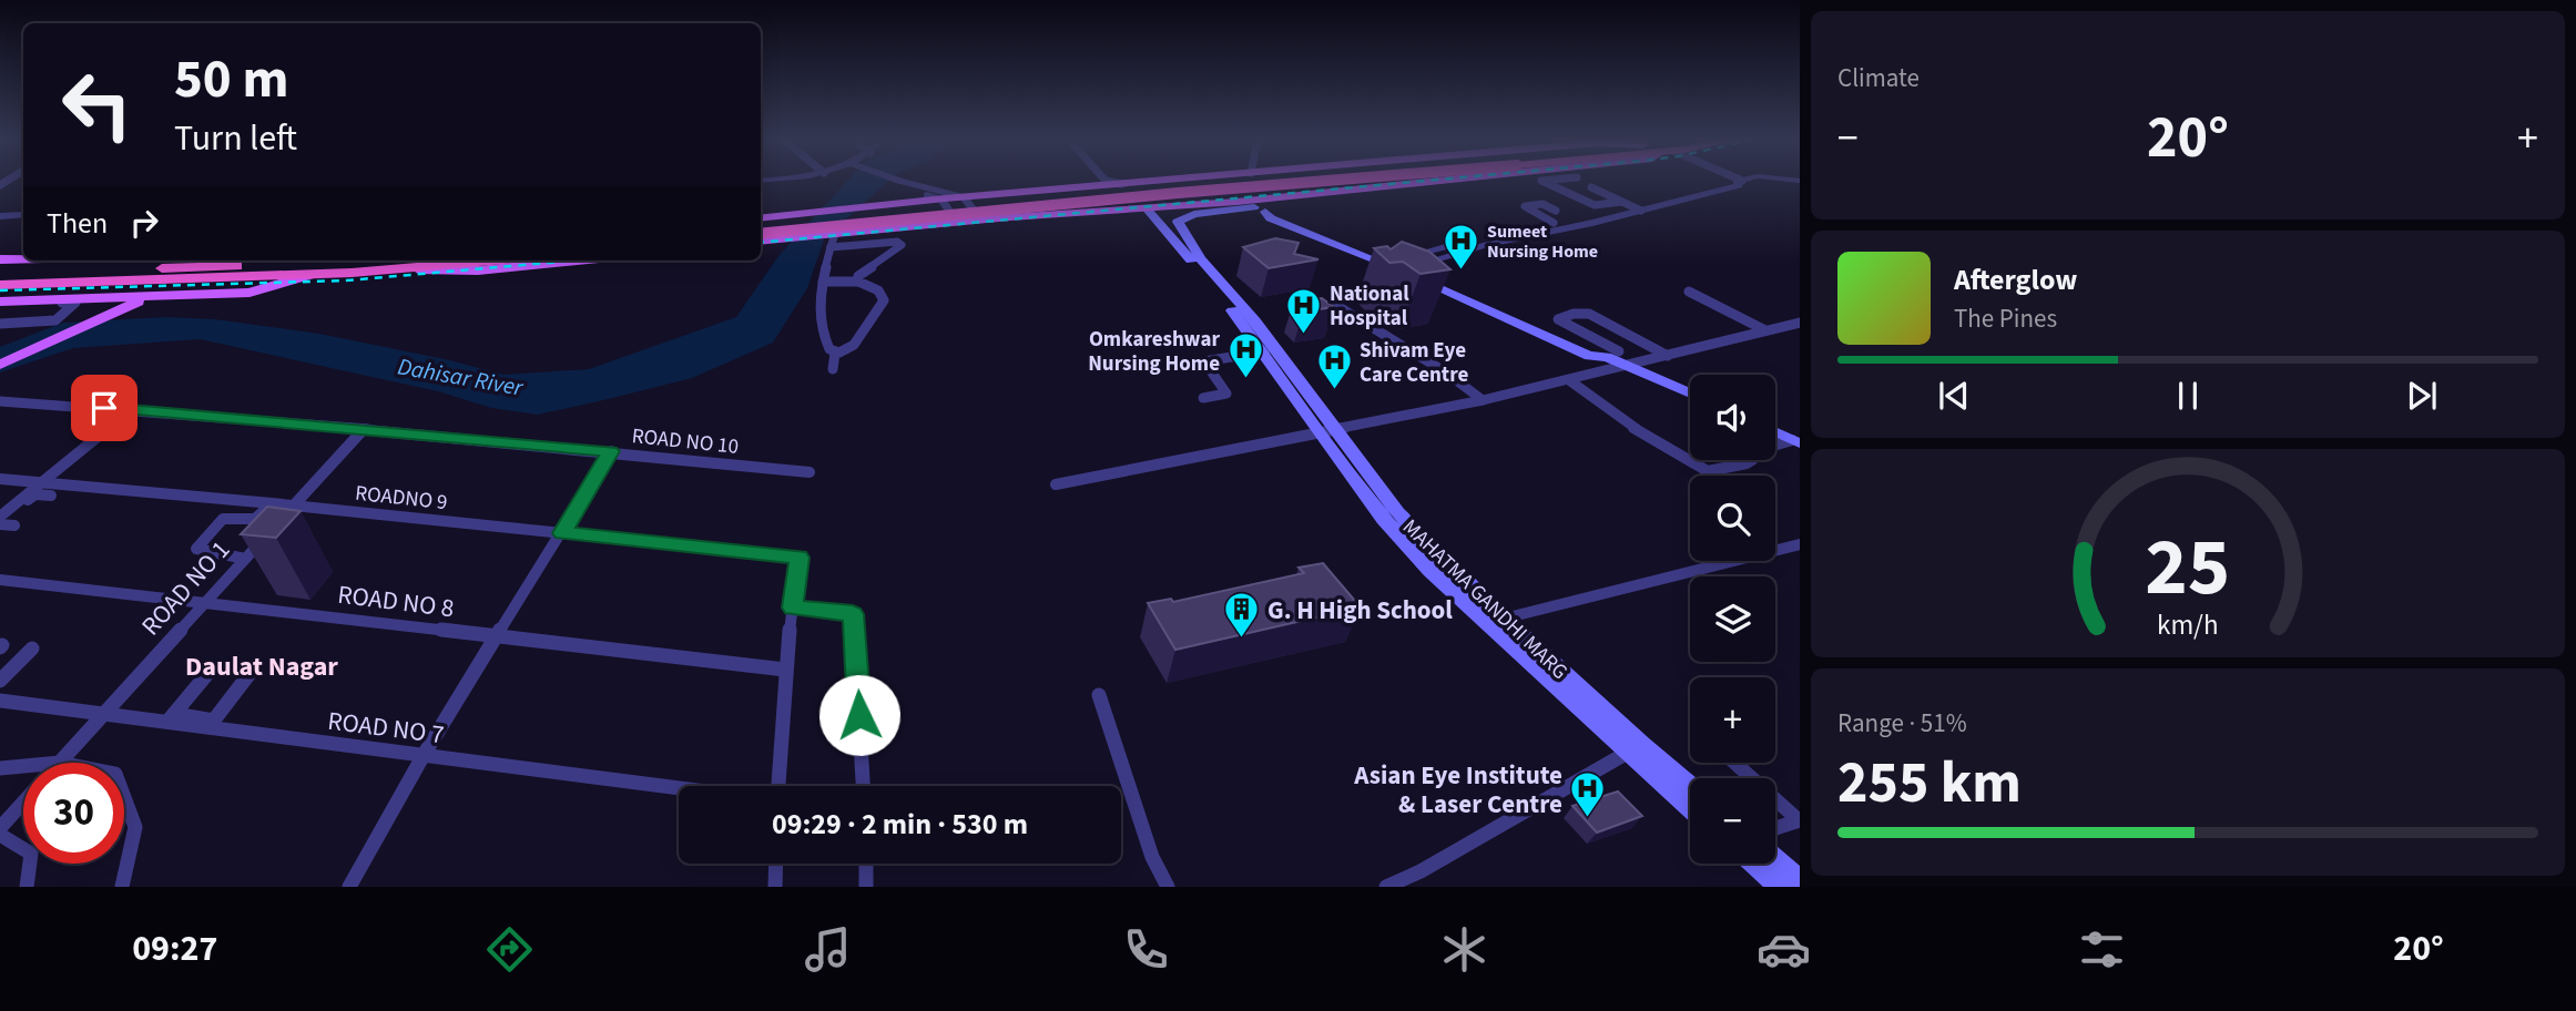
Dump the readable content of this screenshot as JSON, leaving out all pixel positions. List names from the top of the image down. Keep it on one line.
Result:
{"streets":{"street":["ROAD NO 10","ROADNO 9","ROAD NO 1","ROAD NO 8","ROAD NO 7"]},"crossings":[["ROAD NO 10","ROAD NO 1"],["ROADNO 9","ROAD NO 1"],["ROAD NO 1","ROAD NO 8"],["ROAD NO 1","ROAD NO 7"]],"districts":["Daulat Nagar"],"water":["Dahisar River"],"places":{"hospital":["Sumeet Nursing Home","National Hospital","Omkareshwar Nursing Home","Shivam Eye Care Centre","Asian Eye Institute & Laser Centre"],"building":["G. H High School"]},"page":{"tile":["Climate",["Range · 51%","255 km"]],"turn":["50 m","Turn left"],"heat":["−","20°","+"],"then":"Then","song":["Afterglow","The Pines"],"map_buttons":["+","−"],"limit":"30","trip":"09:29 · 2 min · 530 m","tabs":["09:27","20°"],"gauge":["25","km/h"]}}
